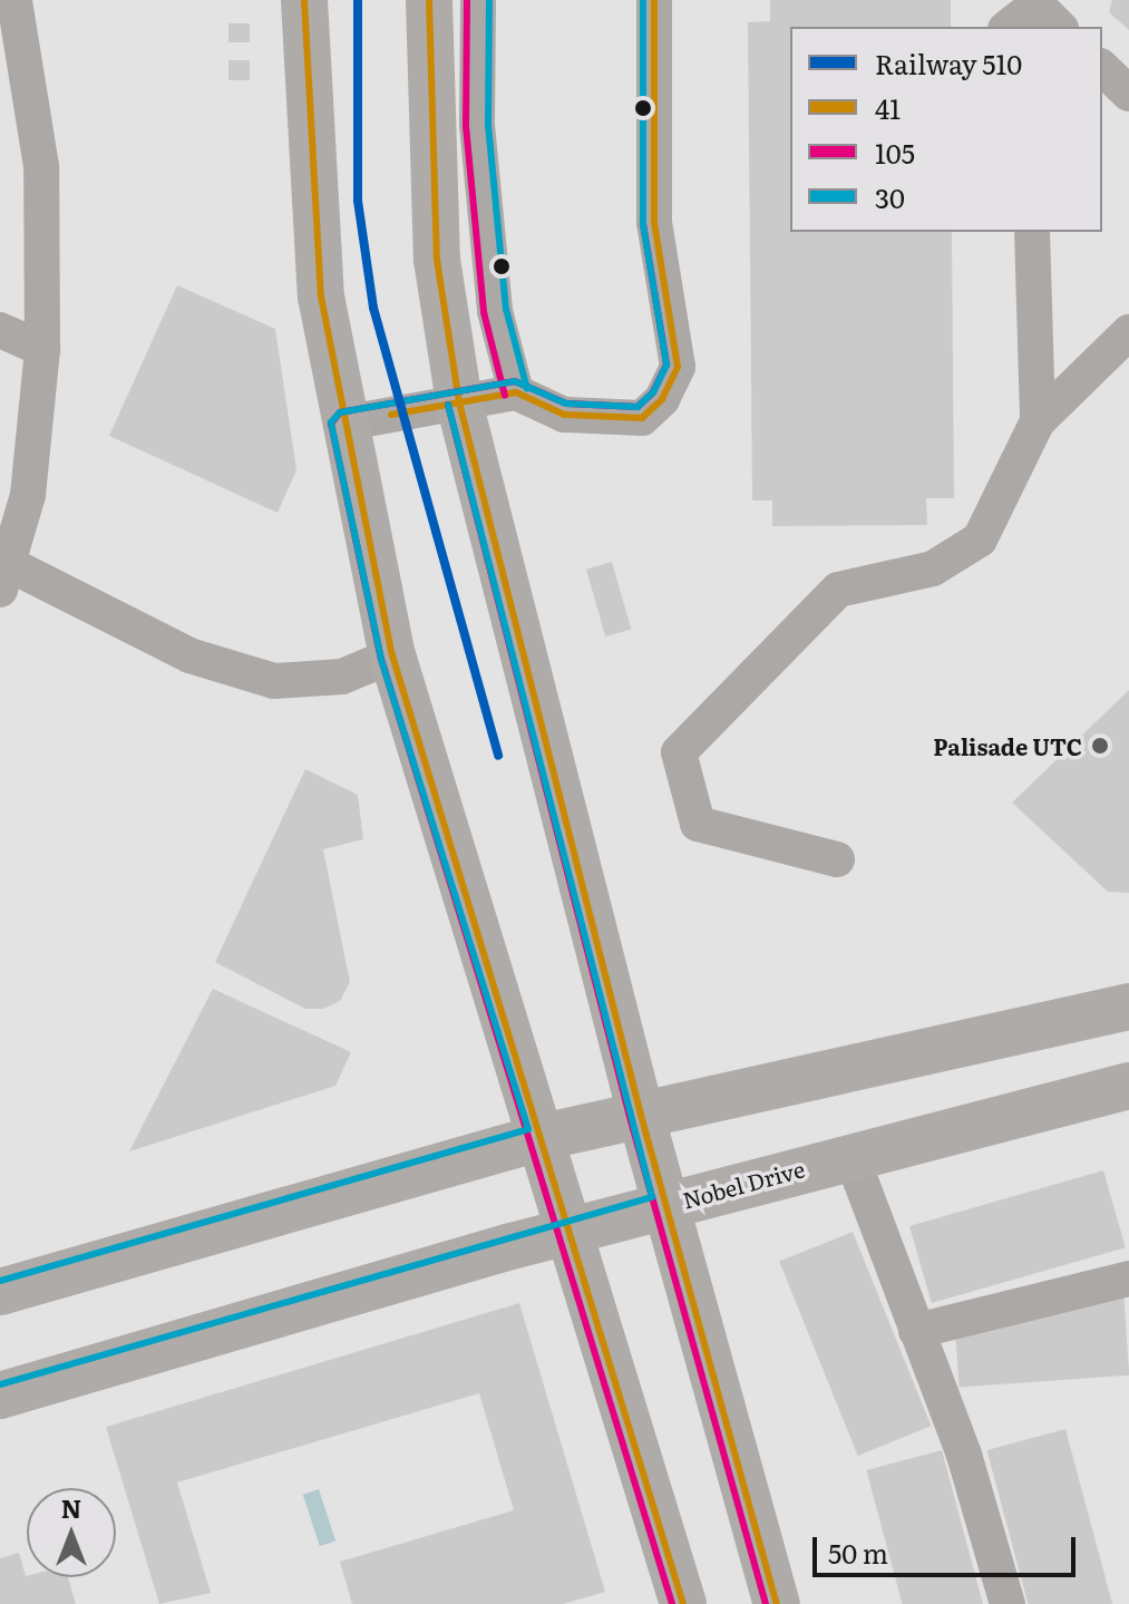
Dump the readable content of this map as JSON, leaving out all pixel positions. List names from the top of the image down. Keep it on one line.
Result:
{"streets":{"main road":["Nobel Drive"]},"places":["Palisade UTC"],"lines":["rail line 510","transit line 41","transit line 105","transit line 30"],"legend":["Railway 510","41","105","30"],"scale_bar":"50 m","north":"top"}
